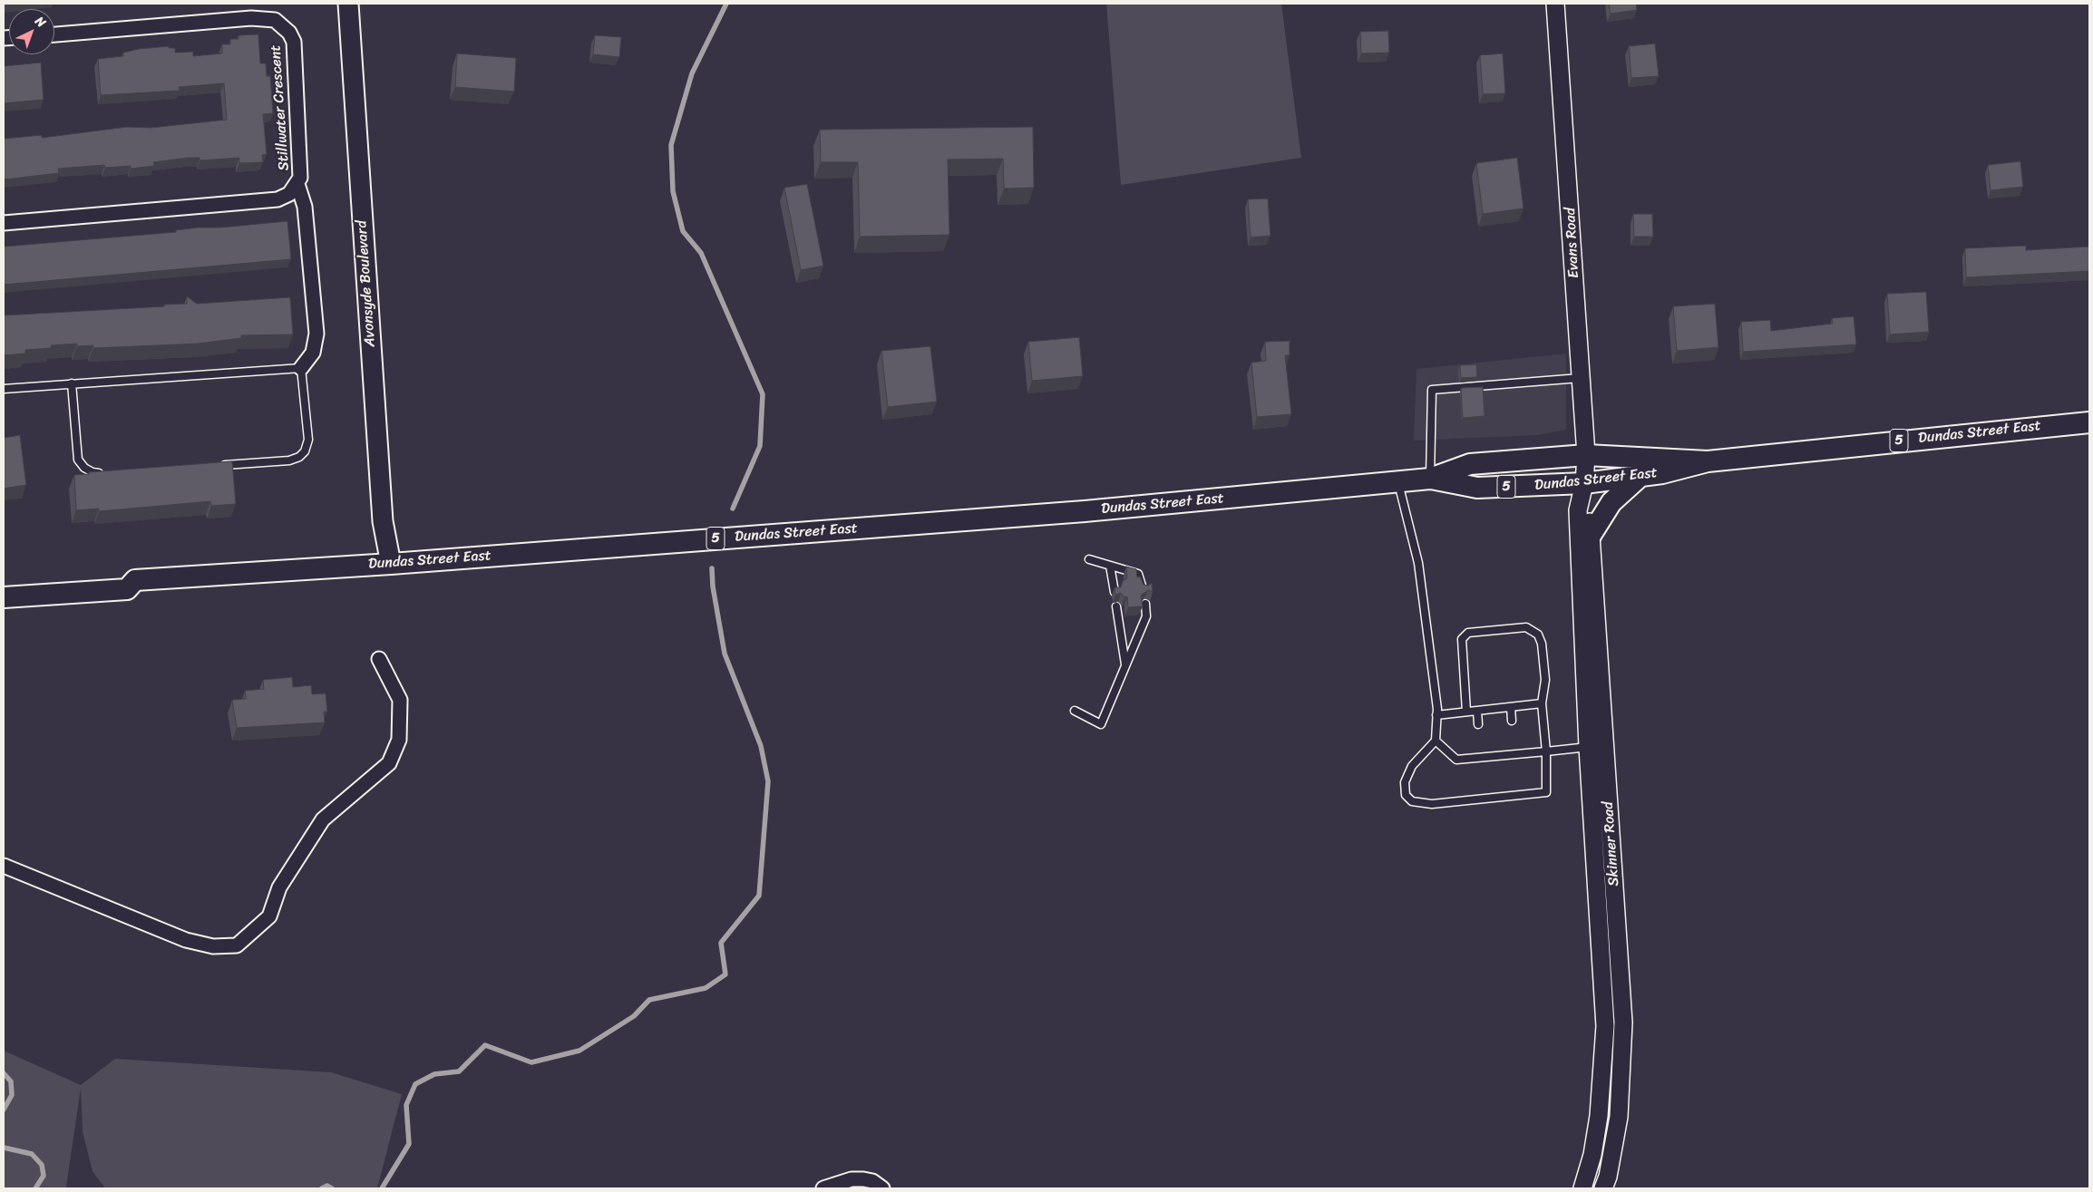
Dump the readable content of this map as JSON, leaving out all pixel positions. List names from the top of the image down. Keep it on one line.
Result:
{"streets":{"main road":["Avonsyde Boulevard","Dundas Street East","5"],"street":["Stillwater Crescent","Evans Road","Skinner Road"]},"crossings":[["Evans Road","Dundas Street East"],["Evans Road","Skinner Road"],["Avonsyde Boulevard","Dundas Street East"],["Dundas Street East","Skinner Road"]],"north":"top right"}
